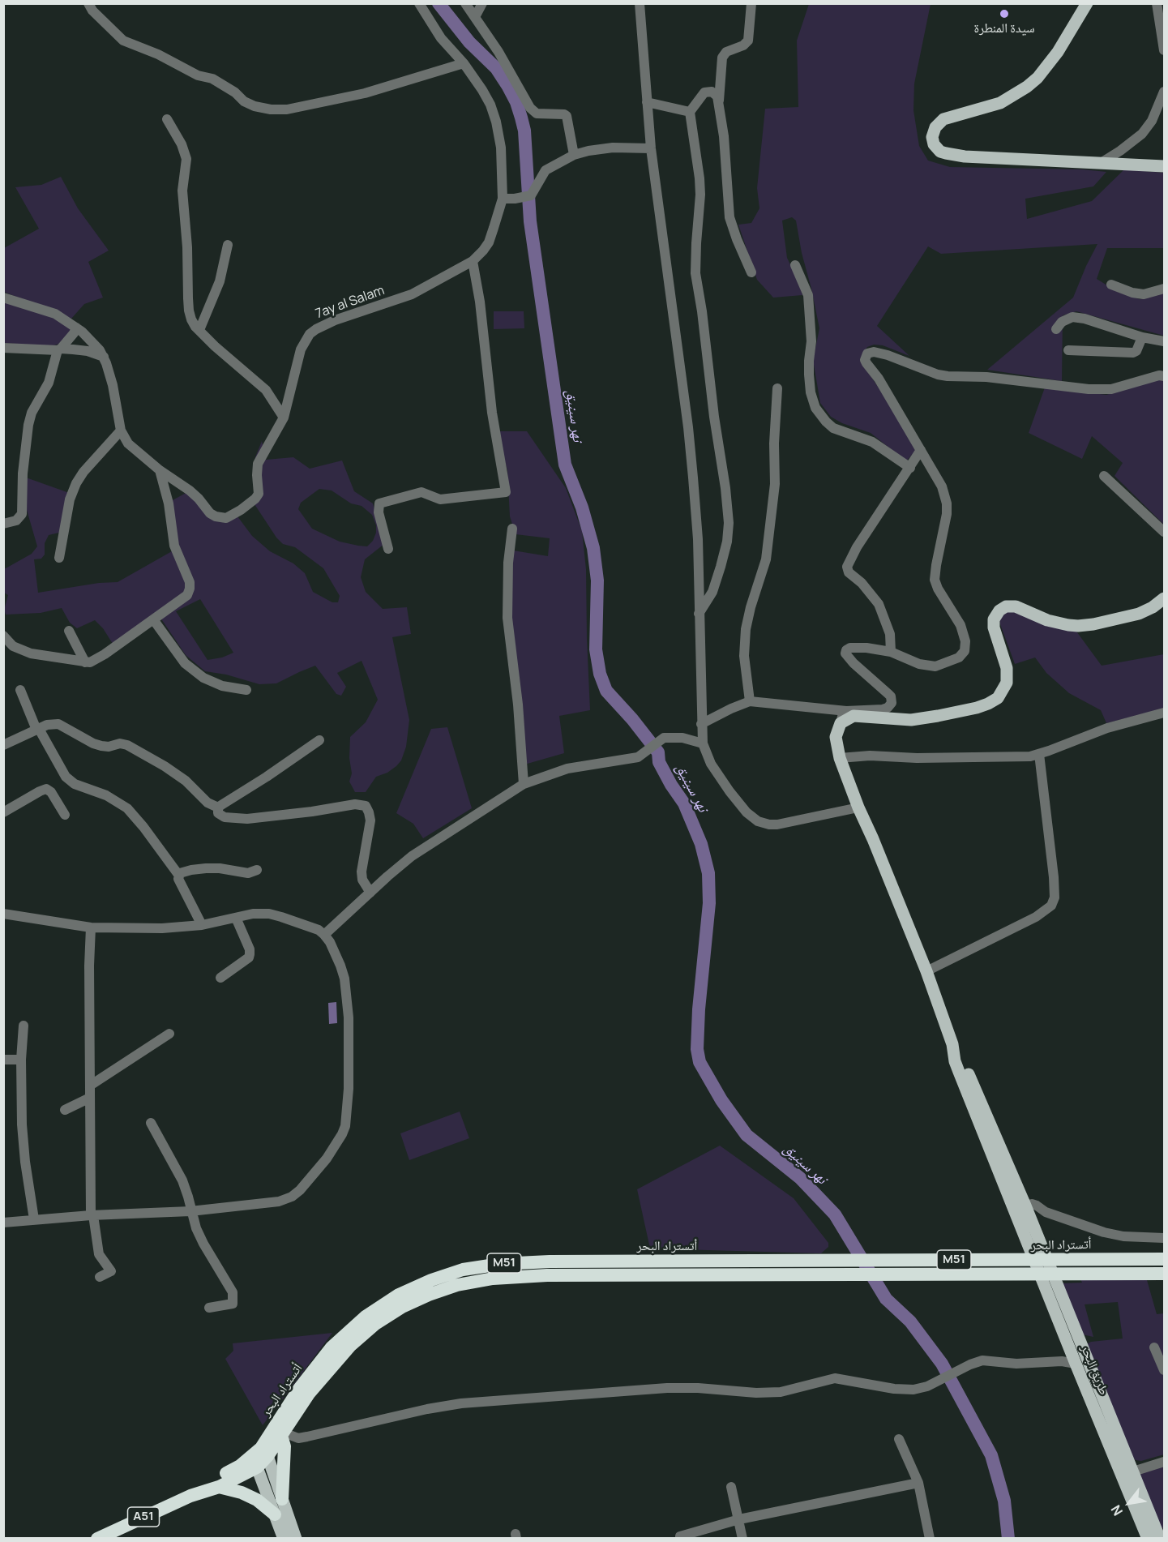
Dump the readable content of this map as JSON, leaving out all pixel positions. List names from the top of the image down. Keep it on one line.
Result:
{"streets":{"highway":["أتستراد البحر","M51","A51"],"main road":["طريق البحر"],"street":["7ay al Salam"]},"crossings":[["أتستراد البحر","A51"]],"water":["نهر سينيق"],"places":["سيدة المنطرة"],"north":"bottom left"}
